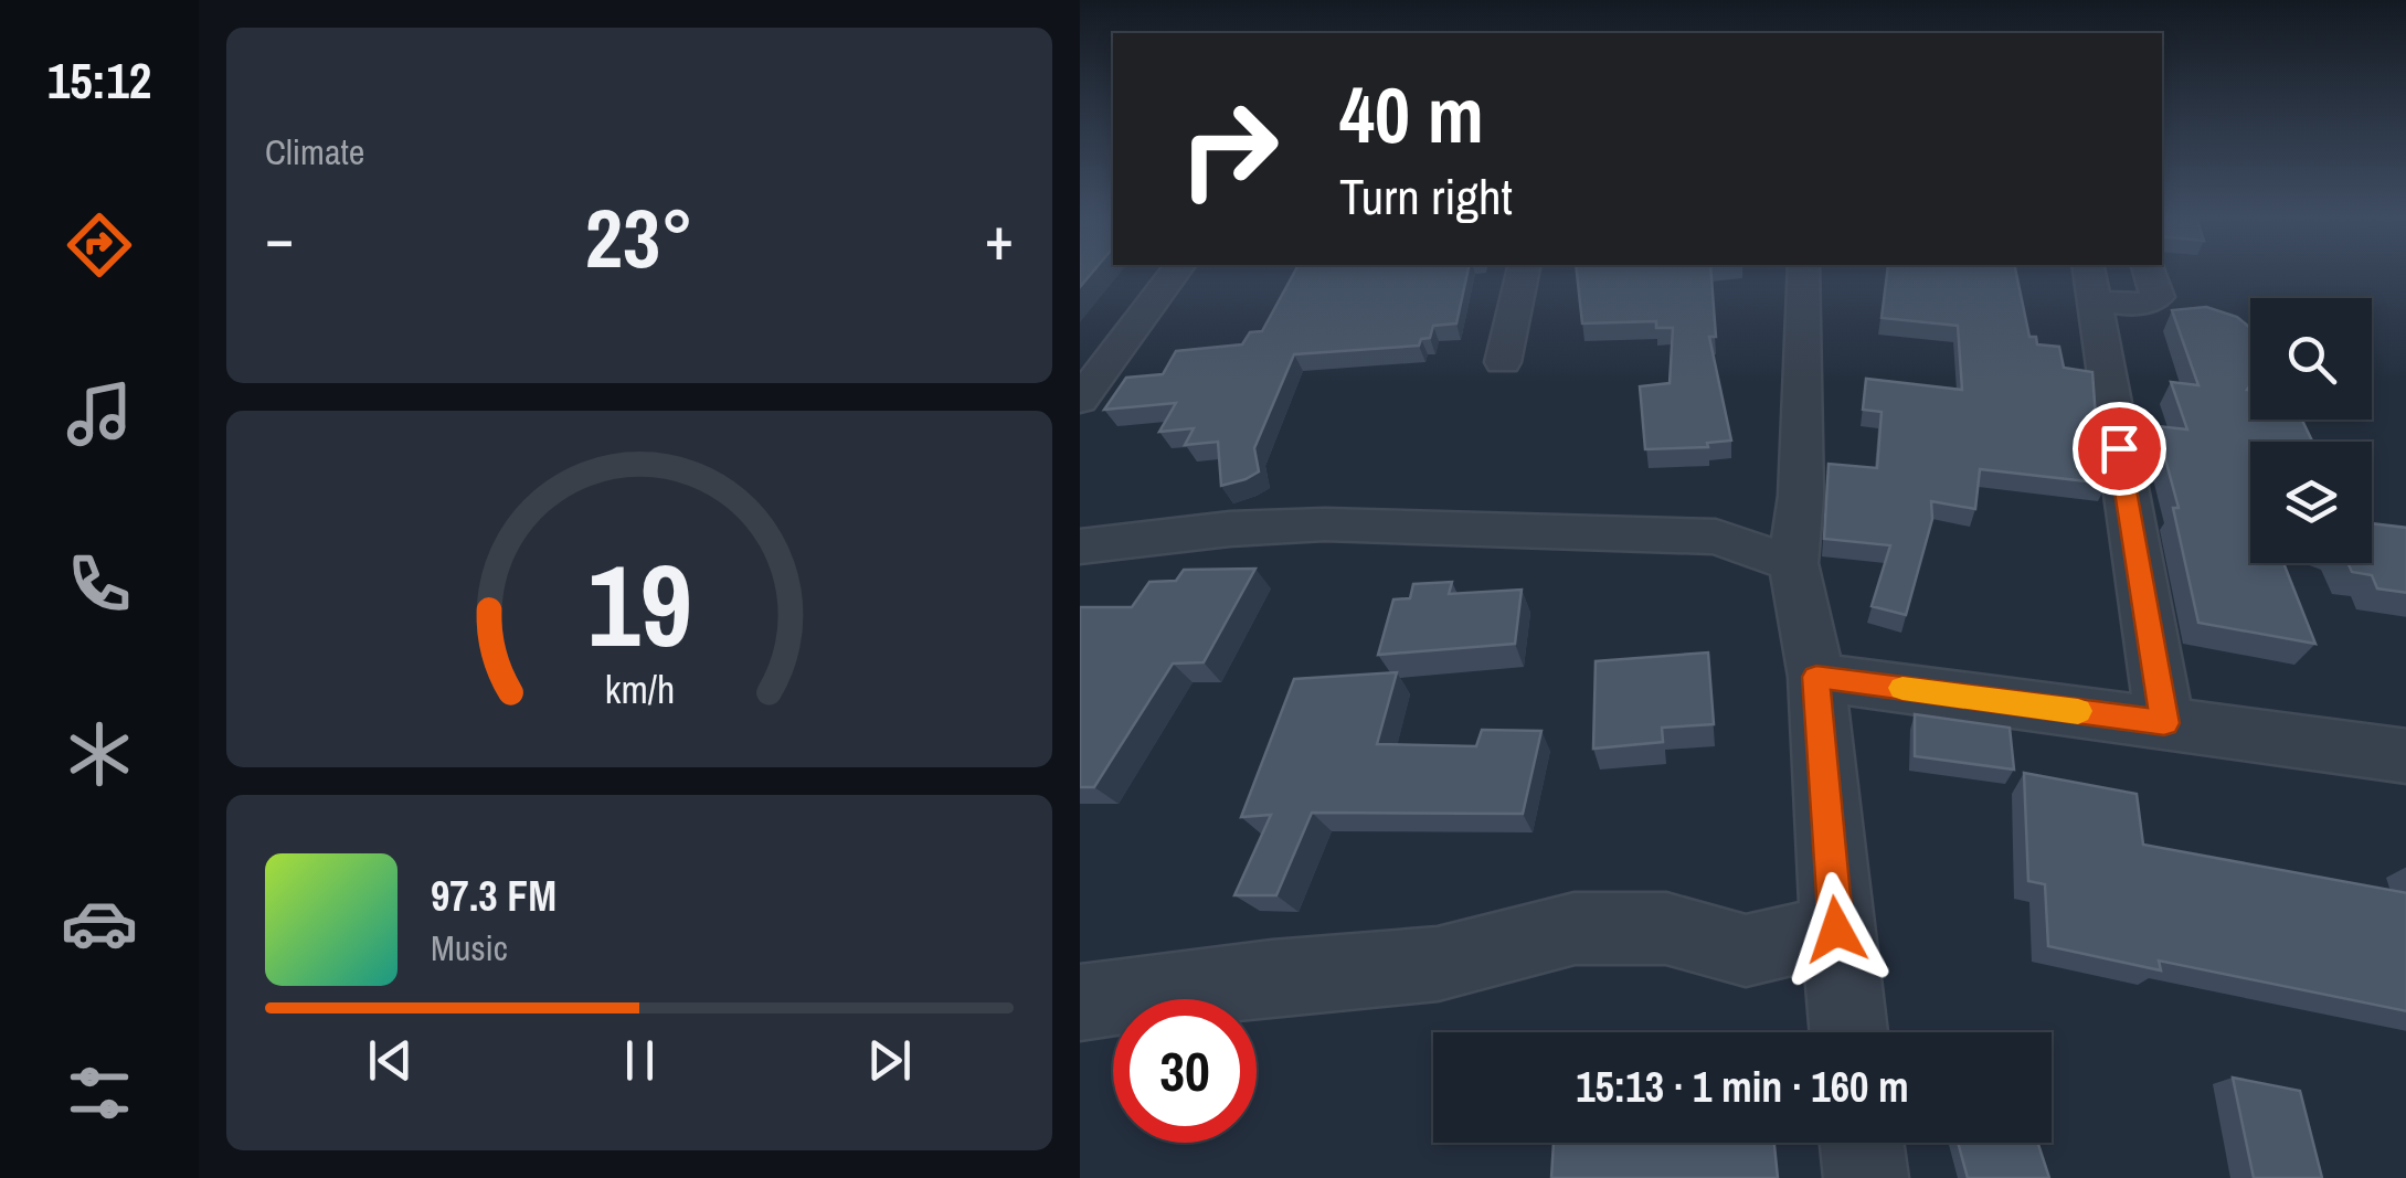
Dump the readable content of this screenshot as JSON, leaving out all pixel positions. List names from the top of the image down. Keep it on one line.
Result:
{"page":{"tabs":"15:12","tile":"Climate","turn":["40 m","Turn right"],"heat":["−","23°","+"],"song":["97.3 FM","Music"],"limit":"30","trip":"15:13 · 1 min · 160 m","gauge":["19","km/h"]}}
